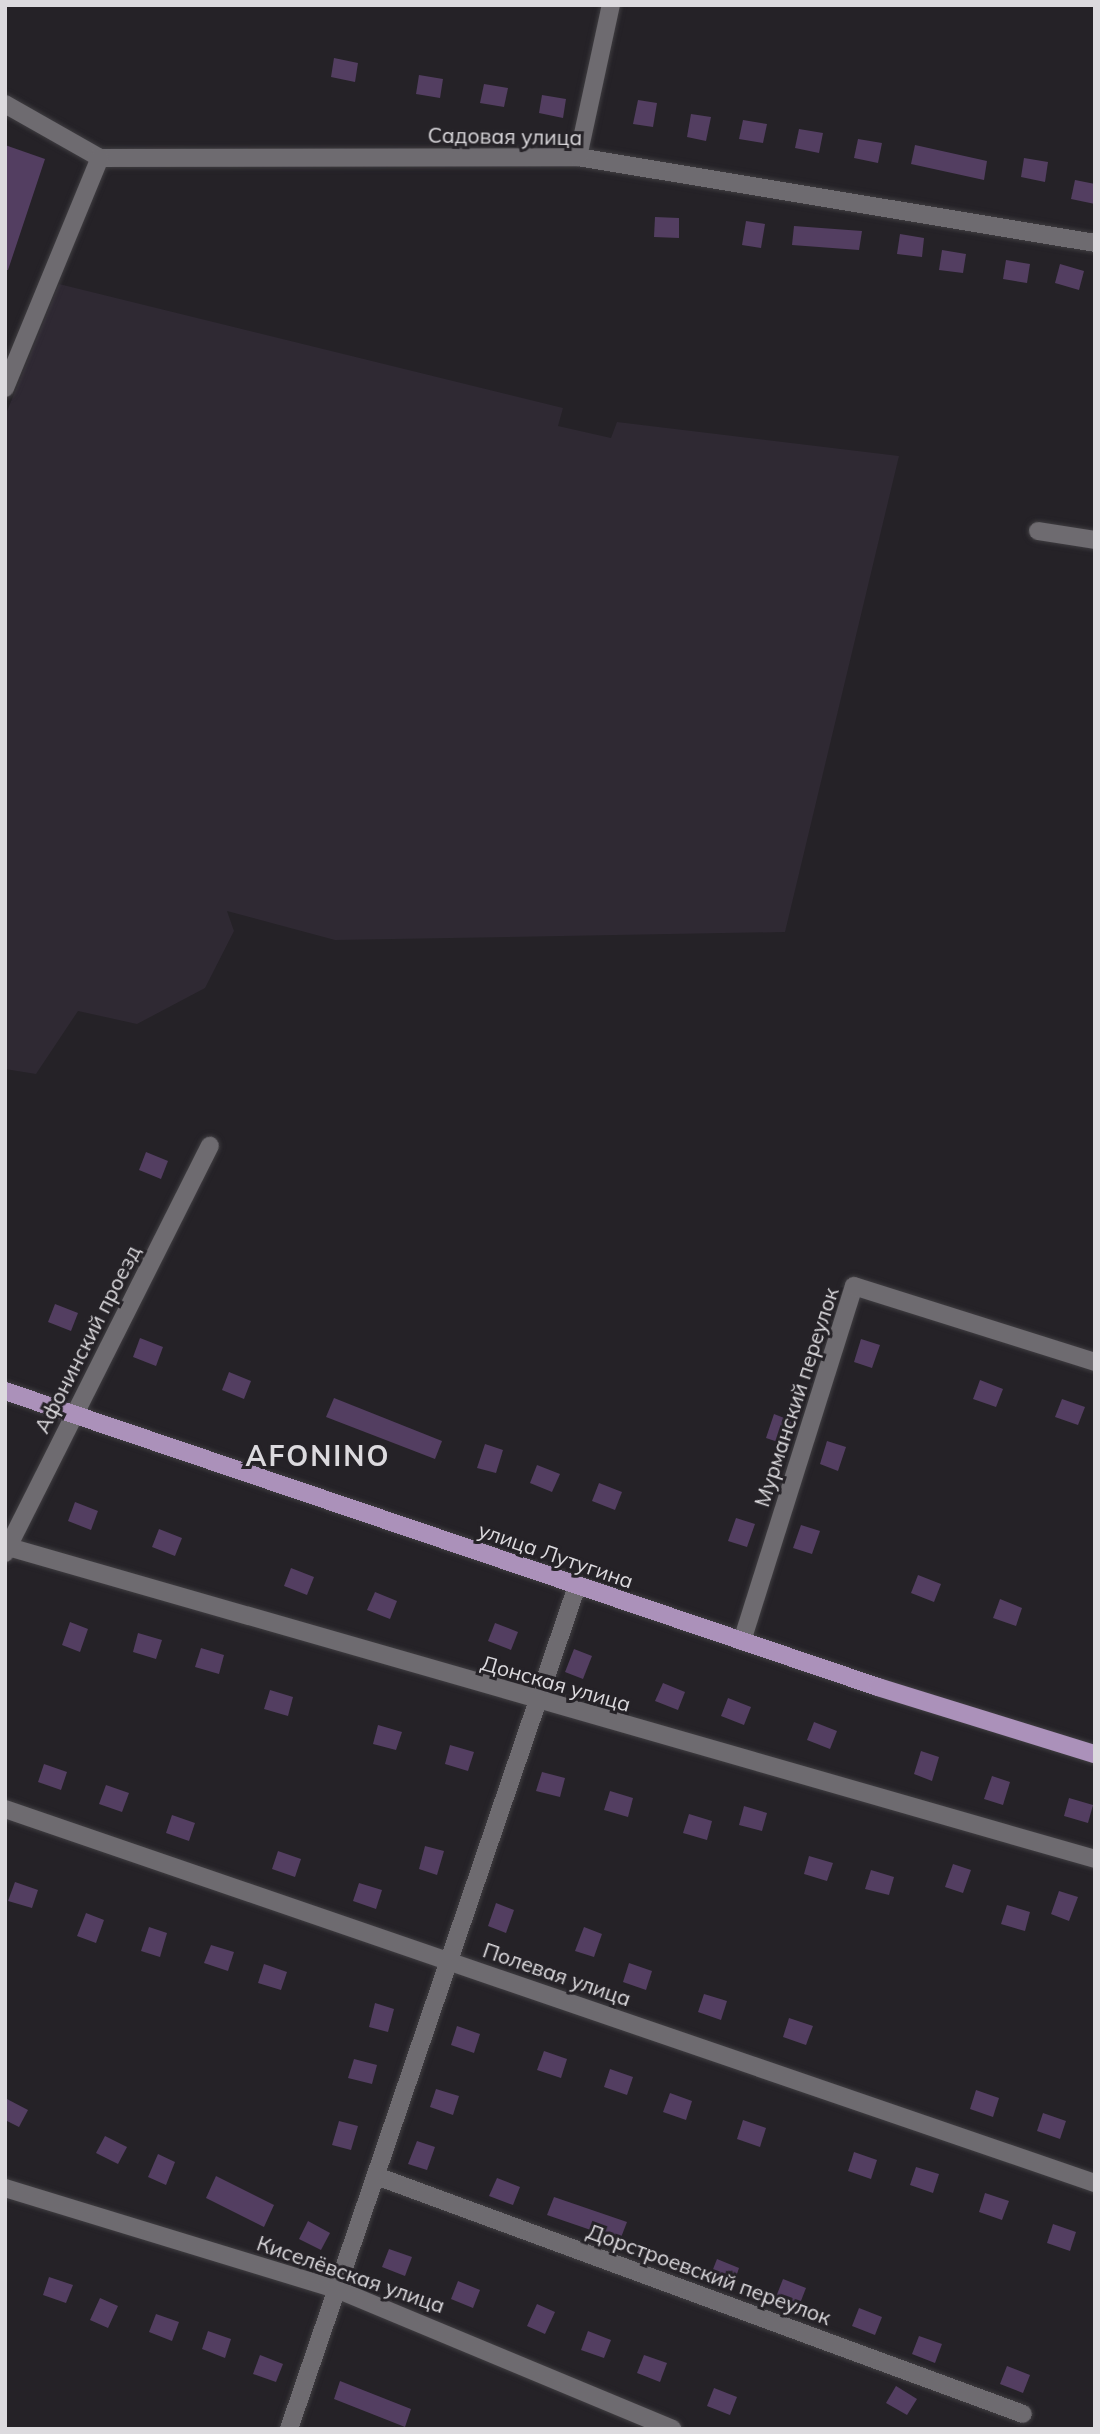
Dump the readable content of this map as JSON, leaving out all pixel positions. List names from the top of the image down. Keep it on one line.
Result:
{"streets":{"main road":["улица Лутугина"],"street":["Садовая улица","Афонинский проезд","Мурманский переулок","Донская улица","Полевая улица","Киселёвская улица","Дорстроевский переулок"]},"crossings":[["Афонинский проезд","улица Лутугина"],["Афонинский проезд","Донская улица"],["Мурманский переулок","улица Лутугина"]],"districts":["AFONINO"]}
